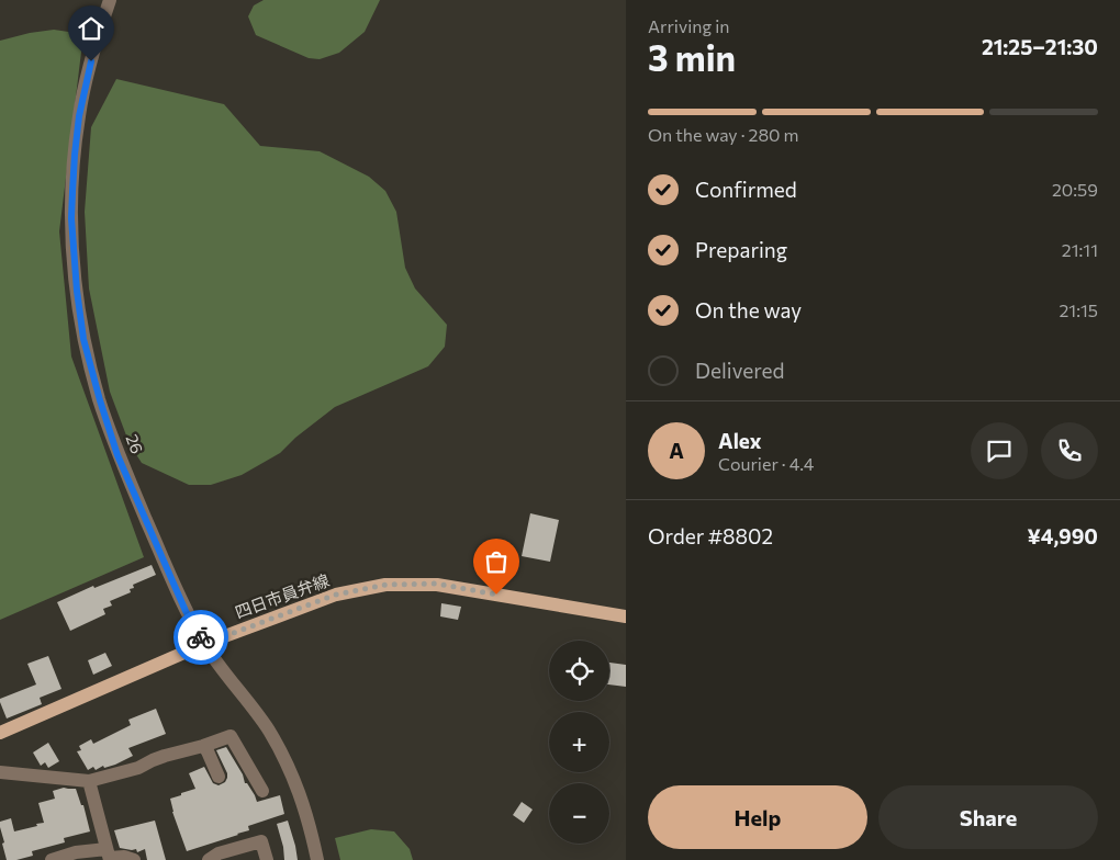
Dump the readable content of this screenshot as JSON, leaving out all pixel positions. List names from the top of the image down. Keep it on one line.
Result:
{"streets":{"main road":["四日市員弁線"],"street":["26"]},"crossings":[["26","四日市員弁線"]],"page":{"heading":["3 min","Arriving in","21:25–21:30"],"panel":["Alex","Courier · 4.4","Order #8802","¥4,990"],"bar":"On the way · 280 m","list":[["Confirmed","20:59"],["Preparing","21:11"],["On the way","21:15"],"Delivered"],"round":"A","map_buttons":["+","−"],"buttons":["Help","Share"]}}
